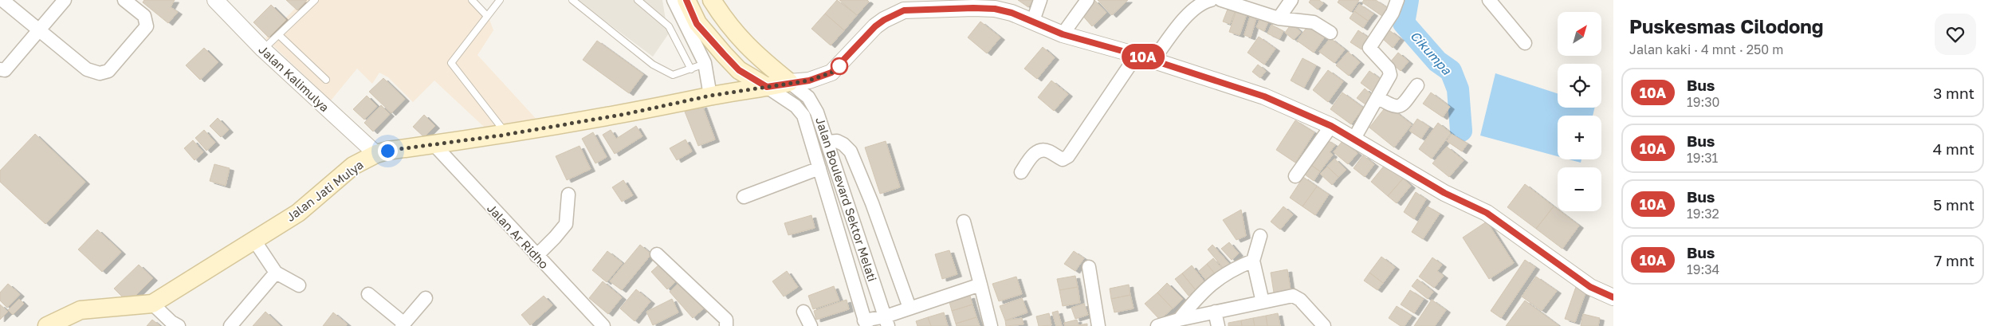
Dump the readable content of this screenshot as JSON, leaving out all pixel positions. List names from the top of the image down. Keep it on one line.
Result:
{"streets":{"main road":["Jalan Jati Mulya"],"street":["Jalan Kalimulya","Jalan Boulevard Sektor Melati","Jalan Ar Ridho"]},"crossings":[["Jalan Kalimulya","Jalan Jati Mulya"],["Jalan Jati Mulya","Jalan Boulevard Sektor Melati"],["Jalan Jati Mulya","Jalan Ar Ridho"]],"water":["Cikumpa"],"lines":["bus line 10A"],"north":"top right","page":{"on_map":"10A","heading":["Puskesmas Cilodong","Jalan kaki · 4 mnt · 250 m"],"map_buttons":["+","−"],"list":[{"mark":"10A","name":"Bus","note":"19:30","value":"3 mnt"},{"mark":"10A","name":"Bus","note":"19:31","value":"4 mnt"},{"mark":"10A","name":"Bus","note":"19:32","value":"5 mnt"},{"mark":"10A","name":"Bus","note":"19:34","value":"7 mnt"}]}}
